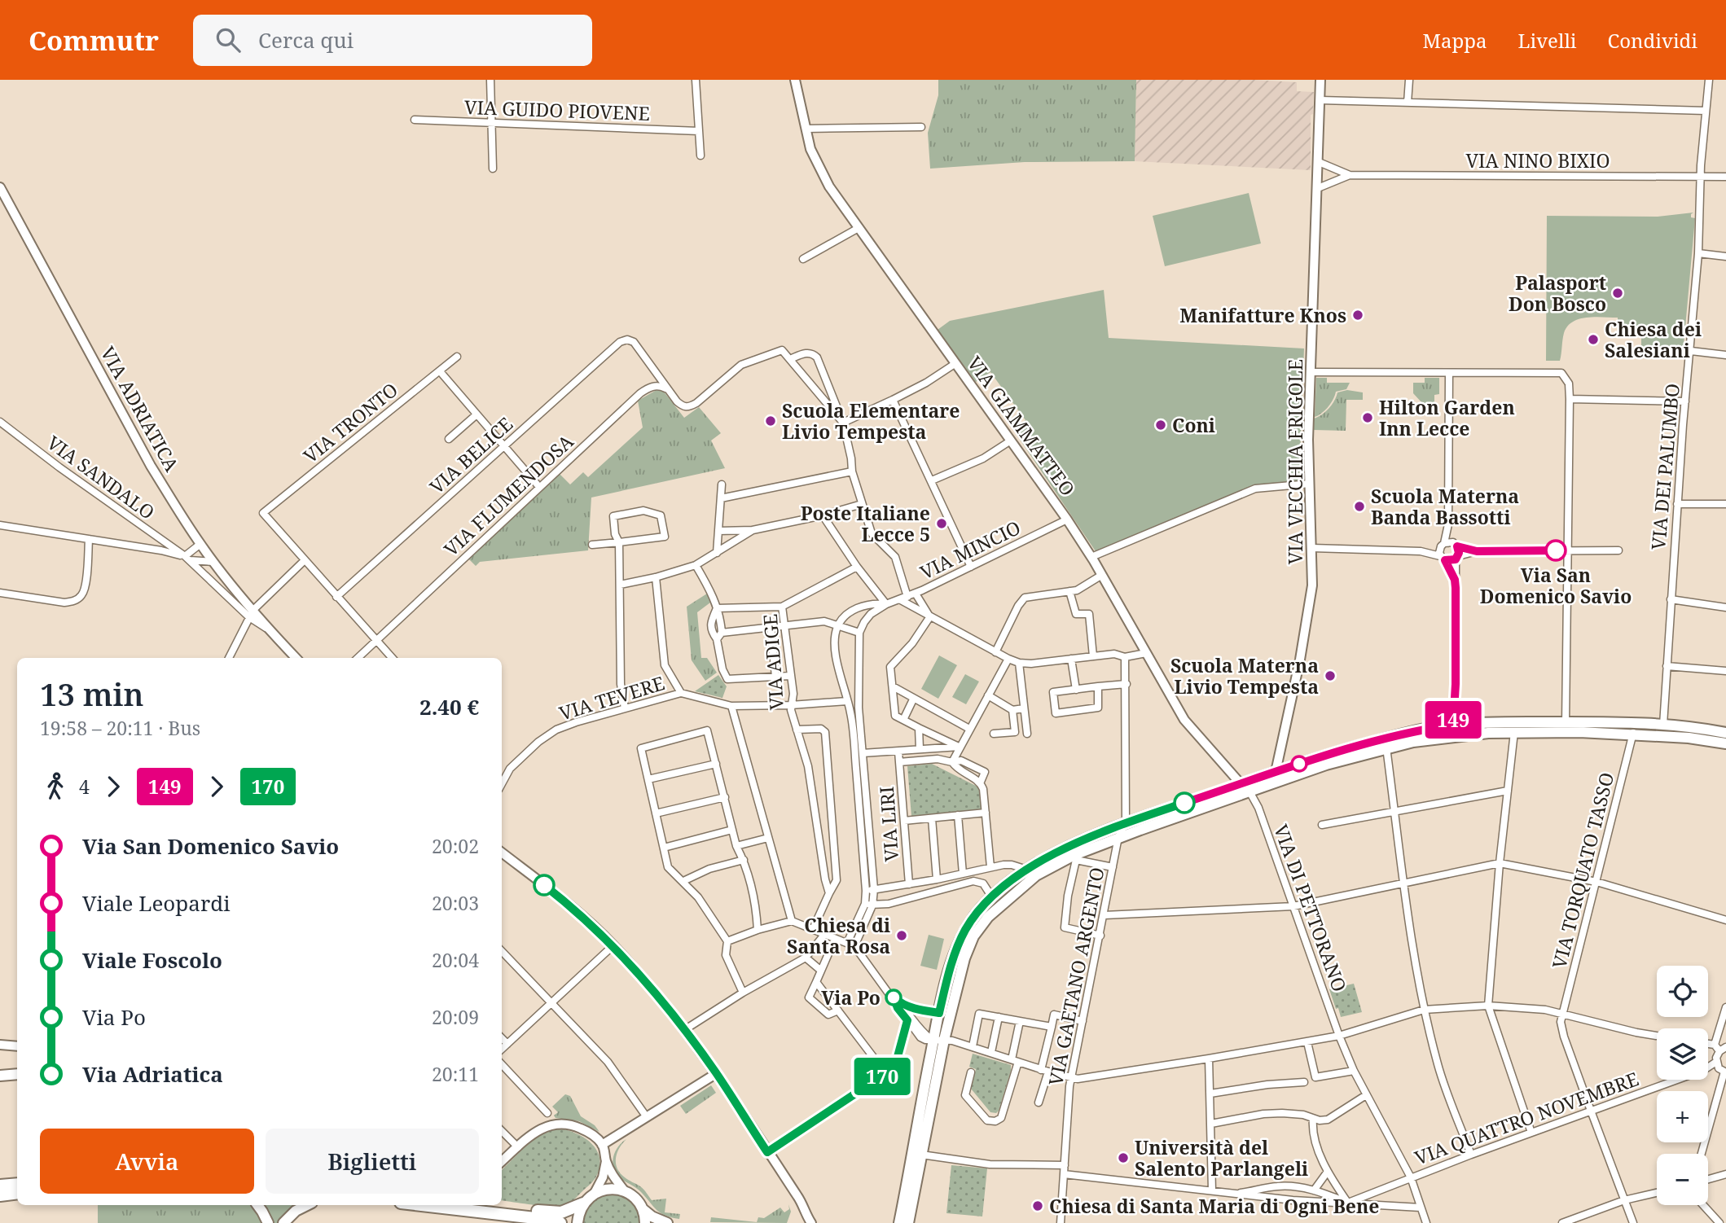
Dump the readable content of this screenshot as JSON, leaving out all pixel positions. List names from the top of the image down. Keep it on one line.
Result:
{"streets":{"street":["VIA GUIDO PIOVENE","VIA NINO BIXIO","VIA ADRIATICA","VIA TRONTO","VIA GIAMMATTEO","VIA BELICE","VIA VECCHIA FRIGOLE","VIA DEI PALUMBO","VIA SANDALO","VIA FLUMENDOSA","VIA MINCIO","VIA ADIGE","VIA TEVERE","VIA LIRI","VIA TORQUATO TASSO","VIA DI PETTORANO","VIA GAETANO ARGENTO","VIA QUATTRO NOVEMBRE"]},"crossings":[["VIA NINO BIXIO","VIA VECCHIA FRIGOLE"],["VIA NINO BIXIO","VIA DEI PALUMBO"],["VIA ADRIATICA","VIA SANDALO"],["VIA GIAMMATTEO","VIA MINCIO"],["VIA GIAMMATTEO","VIA DI PETTORANO"],["VIA BELICE","VIA FLUMENDOSA"],["VIA ADIGE","VIA TEVERE"],["VIA TORQUATO TASSO","VIA QUATTRO NOVEMBRE"],["VIA DI PETTORANO","VIA QUATTRO NOVEMBRE"]],"places":["Palasport Don Bosco","Manifatture Knos","Chiesa dei Salesiani","Hilton Garden Inn Lecce","Scuola Elementare Livio Tempesta","Coni","Scuola Materna Banda Bassotti","Poste Italiane Lecce 5","Via San Domenico Savio","Scuola Materna Livio Tempesta","Chiesa di Santa Rosa","Via Po","Università del Salento Parlangeli","Chiesa di Santa Maria di Ogni Bene"],"lines":["bus line 149","bus line 170"],"page":{"header":"Commutr","search":"Cerca qui","nav":["Mappa","Livelli","Condividi"],"on_map":["149","170"],"heading":["13 min","19:58 – 20:11 · Bus","2.40 €"],"legs":["4","149","170"],"list":[{"name":"Via San Domenico Savio","value":"20:02"},{"name":"Viale Leopardi","value":"20:03"},{"name":"Viale Foscolo","value":"20:04"},{"name":"Via Po","value":"20:09"},{"name":"Via Adriatica","value":"20:11"}],"map_buttons":["+","−"],"buttons":["Avvia","Biglietti"]}}
